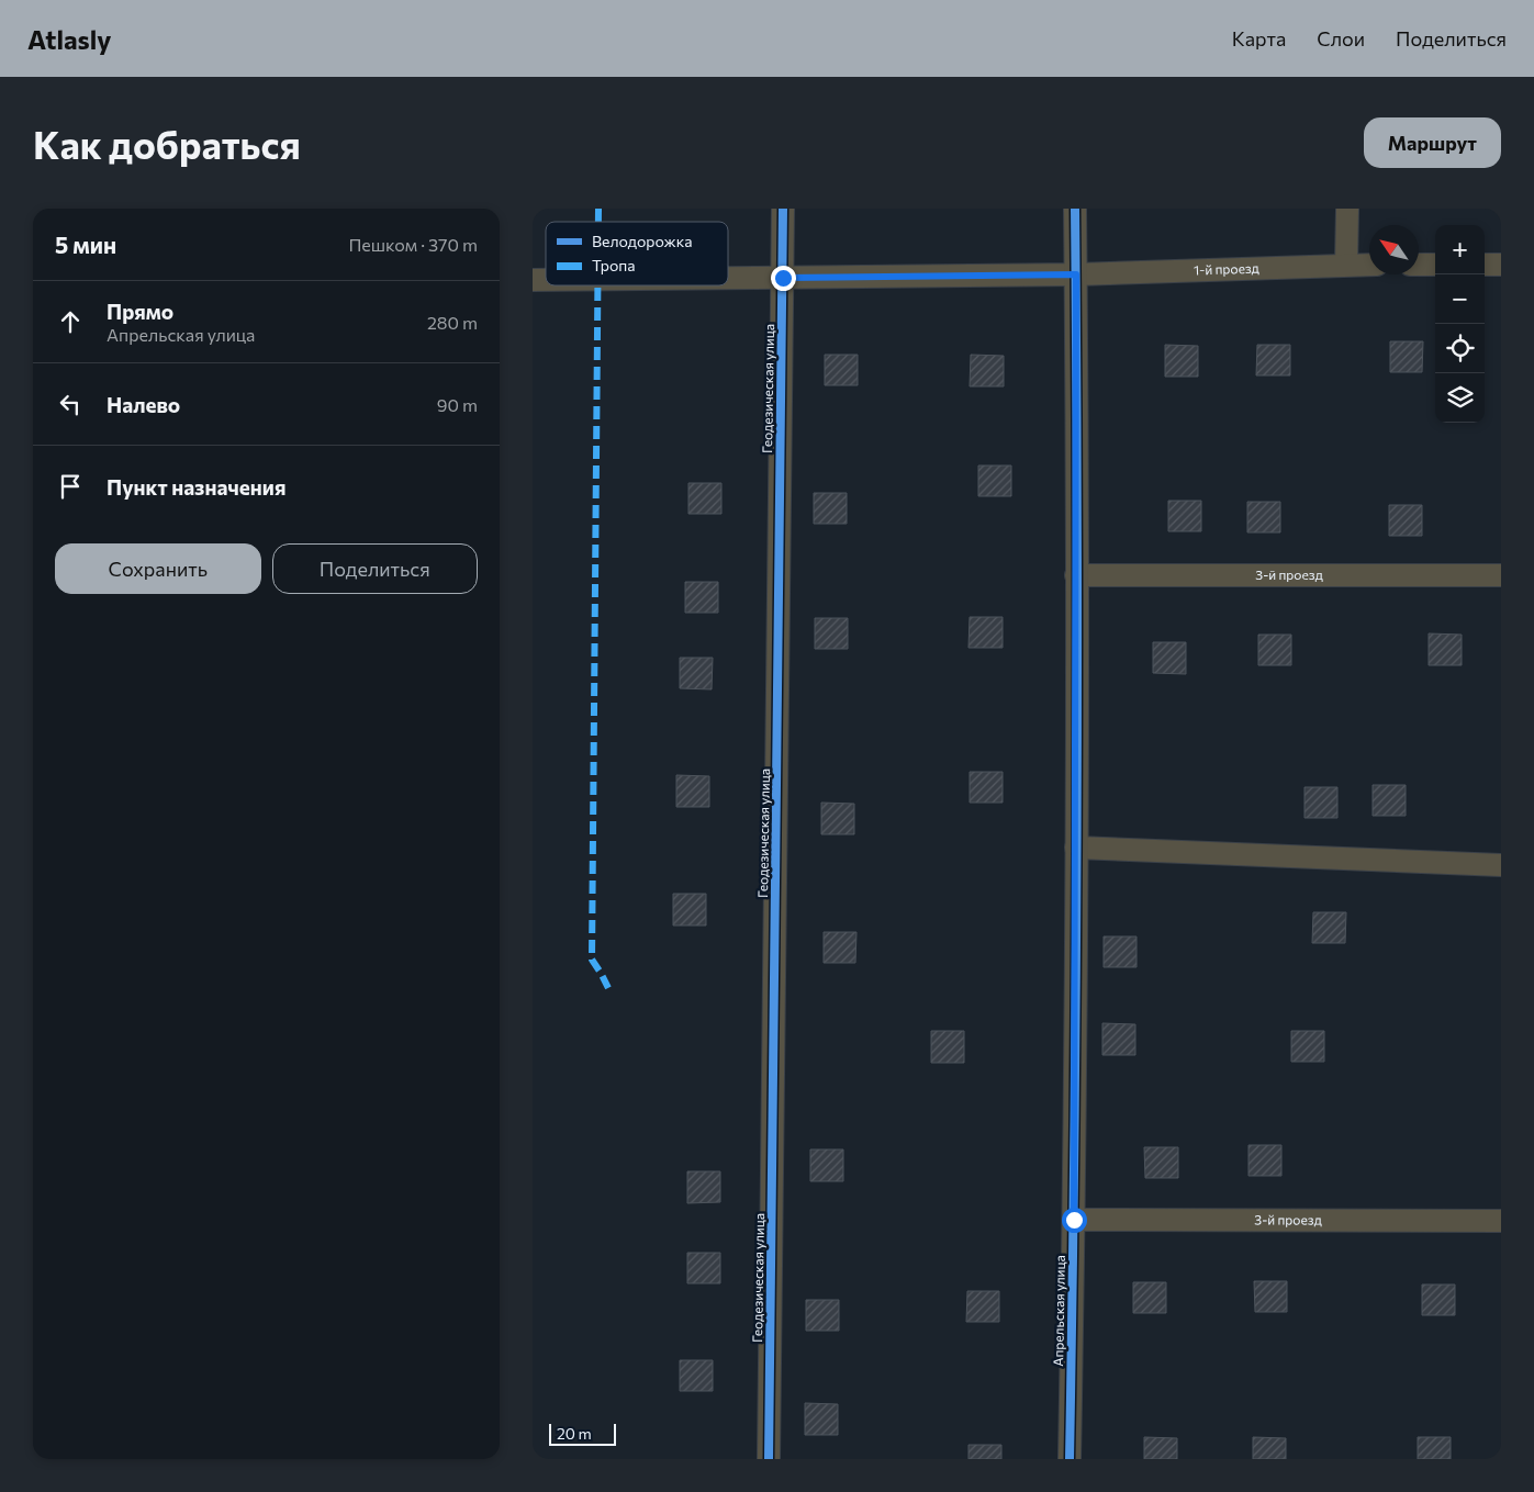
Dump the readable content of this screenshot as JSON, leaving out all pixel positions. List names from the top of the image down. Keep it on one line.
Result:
{"streets":{"street":["1-й проезд","Геодезическая улица","3-й проезд","Апрельская улица"]},"crossings":[["1-й проезд","Геодезическая улица"],["1-й проезд","Апрельская улица"],["3-й проезд","Апрельская улица"]],"legend":["Велодорожка","Тропа"],"scale_bar":"20 m","north":"top left","page":{"header":"Atlasly","nav":["Карта","Слои","Поделиться"],"buttons":["Маршрут",["Сохранить","Поделиться"]],"title":"Как добраться","heading":["5 мин","Пешком · 370 m"],"map_buttons":["+","−"],"list":[["Прямо","Апрельская улица","280 m"],["Налево","90 m"],"Пункт назначения"],"scale":"20 m"}}
